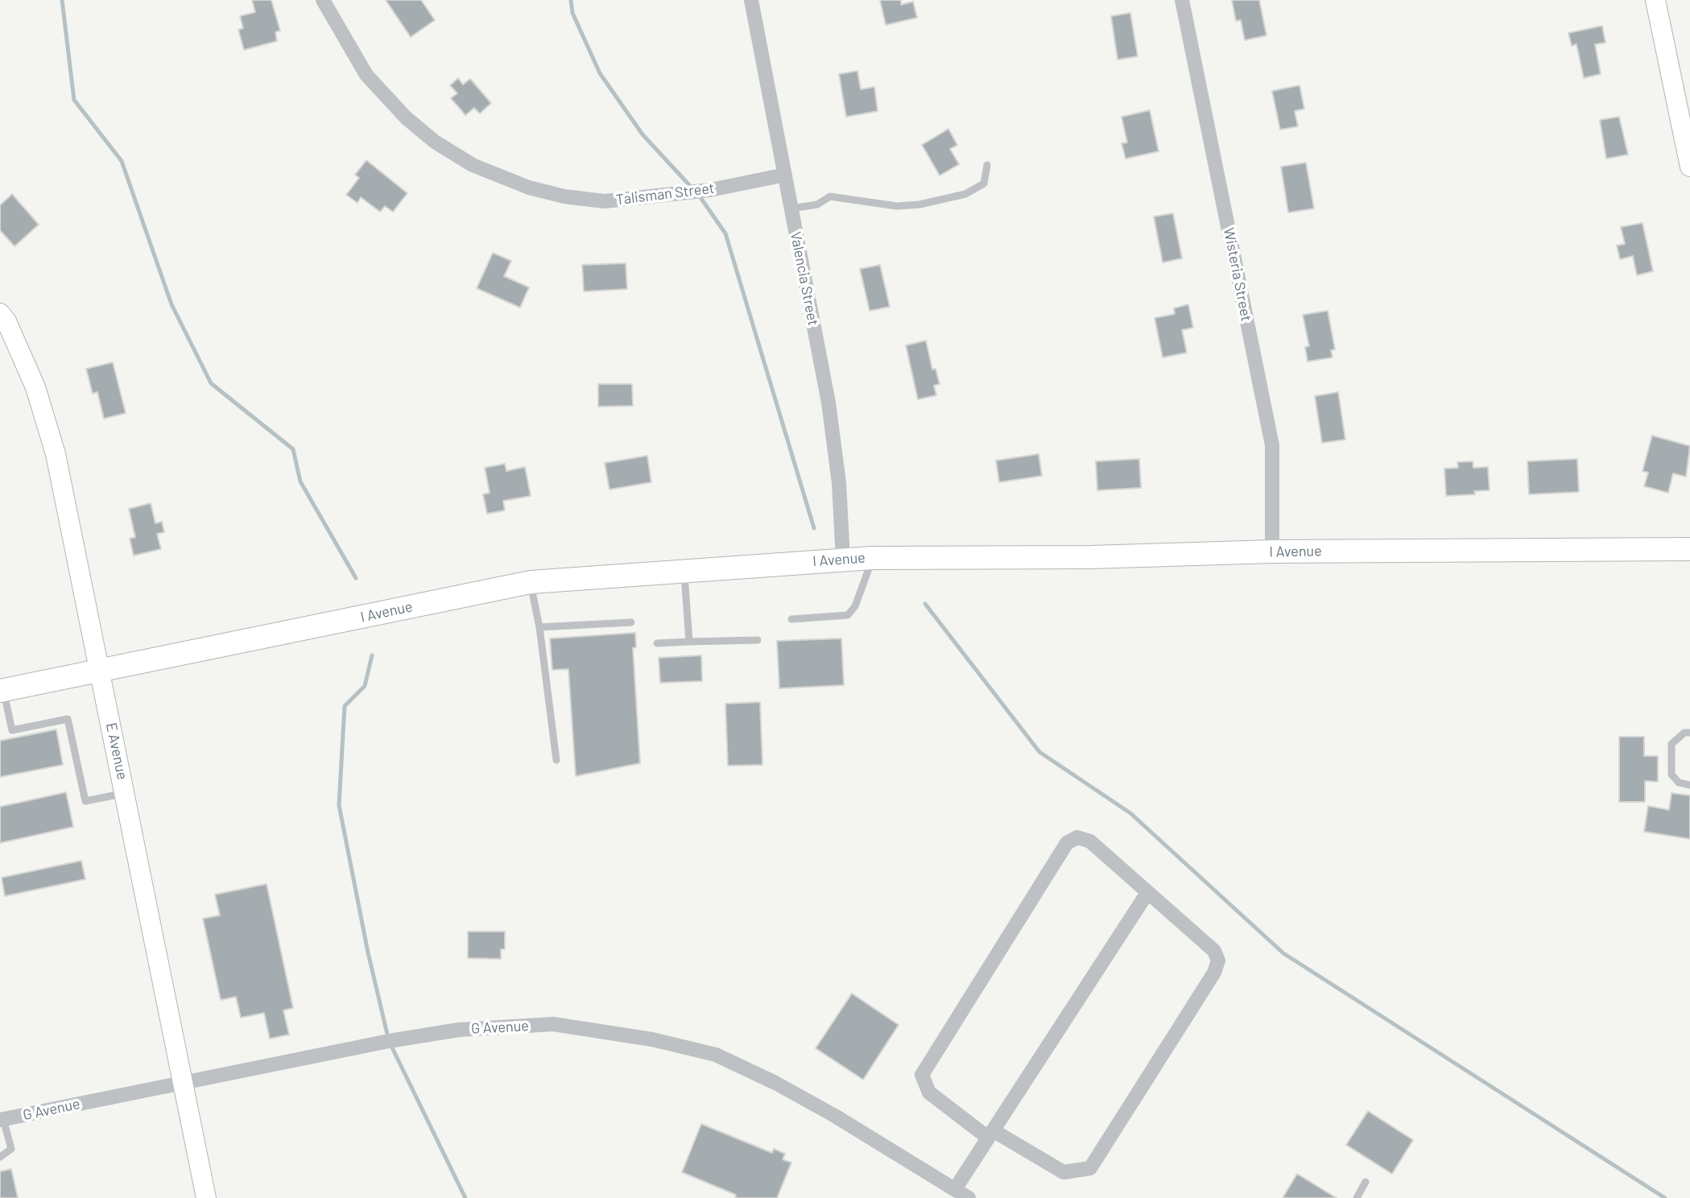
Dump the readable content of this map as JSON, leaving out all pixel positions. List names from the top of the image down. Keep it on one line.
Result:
{"streets":{"main road":["I Avenue"],"street":["Talisman Street","Wisteria Street","Valencia Street","E Avenue","G Avenue"]},"crossings":[["Talisman Street","Valencia Street"],["Wisteria Street","I Avenue"],["Valencia Street","I Avenue"],["I Avenue","E Avenue"],["E Avenue","G Avenue"]]}
